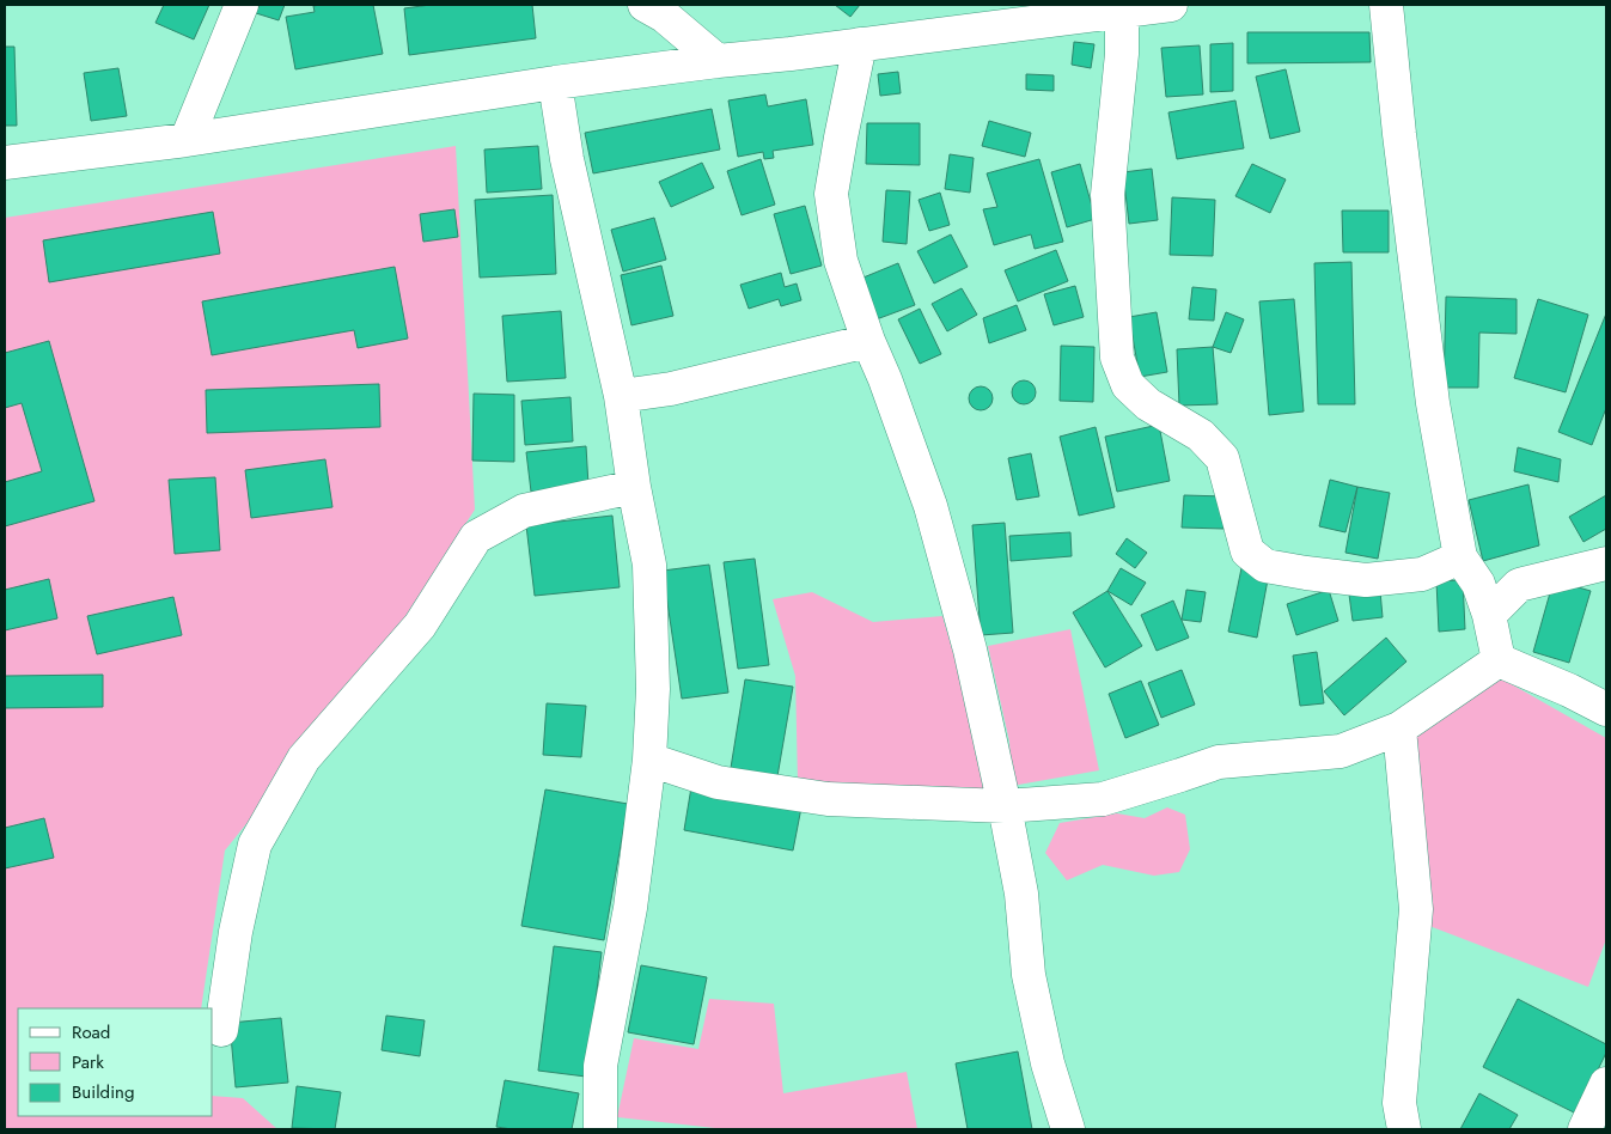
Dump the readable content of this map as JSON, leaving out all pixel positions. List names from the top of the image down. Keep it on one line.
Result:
{"legend":["Road","Park","Building"]}
